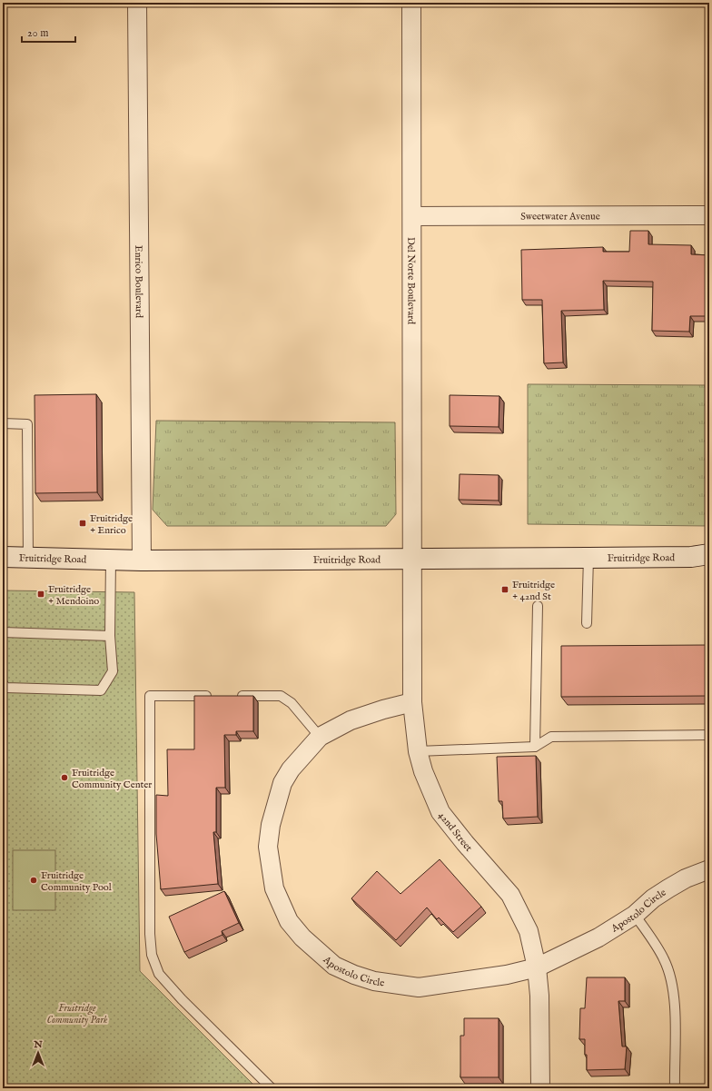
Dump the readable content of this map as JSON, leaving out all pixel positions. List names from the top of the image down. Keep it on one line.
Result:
{"streets":{"main road":["Fruitridge Road"],"street":["Sweetwater Avenue","Del Norte Boulevard","Enrico Boulevard","42nd Street","Apostolo Circle"]},"crossings":[["Sweetwater Avenue","Del Norte Boulevard"],["Del Norte Boulevard","Fruitridge Road"],["Del Norte Boulevard","42nd Street"],["Enrico Boulevard","Fruitridge Road"],["Fruitridge Road","42nd Street"],["42nd Street","Apostolo Circle"]],"parks":["Fruitridge Community Park"],"places":{"transit":["Fruitridge + Enrico","Fruitridge + 42nd St","Fruitridge + Mendoino"],"other":["Fruitridge Community Center","Fruitridge Community Pool"]},"scale_bar":"20 m","north":"top"}
